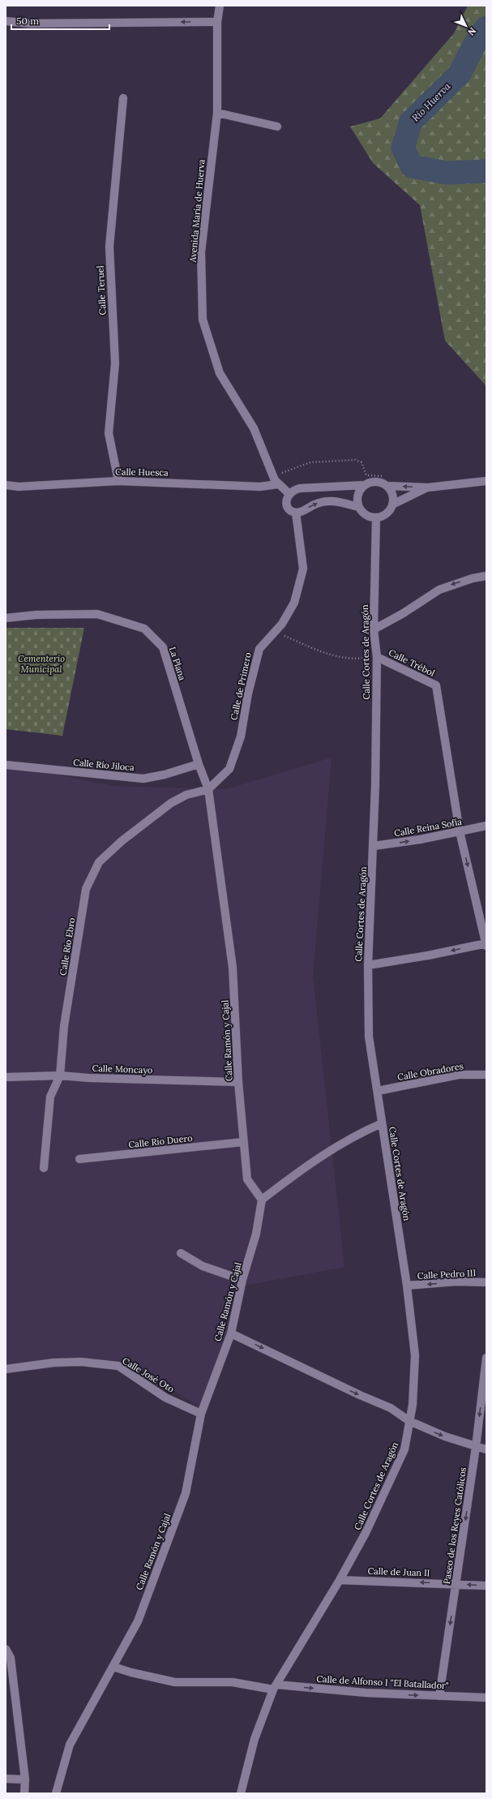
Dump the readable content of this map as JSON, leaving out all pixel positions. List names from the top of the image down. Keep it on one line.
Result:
{"streets":{"street":["Avenida María de Huerva","Calle Teruel","Calle Huesca","Calle Cortes de Aragón","Calle Trébol","La Plana","Calle de Primero","Calle Río Jiloca","Calle Reina Sofía","Calle Río Ebro","Calle Ramón y Cajal","Calle Moncayo","Calle Obradores","Calle Río Duero","Calle Pedro III","Calle José Oto","Paseo de los Reyes Católicos","Calle de Juan II","Calle de Alfonso I \"El Batallador\""]},"crossings":[["Avenida María de Huerva","Calle Huesca"],["Calle Teruel","Calle Huesca"],["Calle Cortes de Aragón","Calle Trébol"],["Calle Cortes de Aragón","Calle Reina Sofía"],["Calle Cortes de Aragón","Calle Obradores"],["Calle Cortes de Aragón","Calle Pedro III"],["Calle Cortes de Aragón","Calle de Juan II"],["Calle Cortes de Aragón","Calle de Alfonso I \"El Batallador\""],["Calle Trébol","Calle de Primero"],["Calle Trébol","Calle Reina Sofía"],["La Plana","Calle de Primero"],["La Plana","Calle Río Jiloca"],["La Plana","Calle Río Ebro"],["La Plana","Calle Ramón y Cajal"],["Calle de Primero","Calle Río Ebro"],["Calle de Primero","Calle Ramón y Cajal"],["Calle Río Ebro","Calle Ramón y Cajal"],["Calle Río Ebro","Calle Moncayo"],["Calle Ramón y Cajal","Calle Moncayo"],["Calle Ramón y Cajal","Calle Río Duero"],["Calle Ramón y Cajal","Calle José Oto"],["Calle Ramón y Cajal","Calle de Alfonso I \"El Batallador\""],["Paseo de los Reyes Católicos","Calle de Juan II"],["Paseo de los Reyes Católicos","Calle de Alfonso I \"El Batallador\""]],"one_way":["Calle Reina Sofía","Calle Pedro III","Paseo de los Reyes Católicos","Calle de Juan II","Calle de Alfonso I \"El Batallador\""],"water":["Río Huerva"],"parks":["Cementerio Municipal"],"scale_bar":"50 m","north":"bottom right"}
